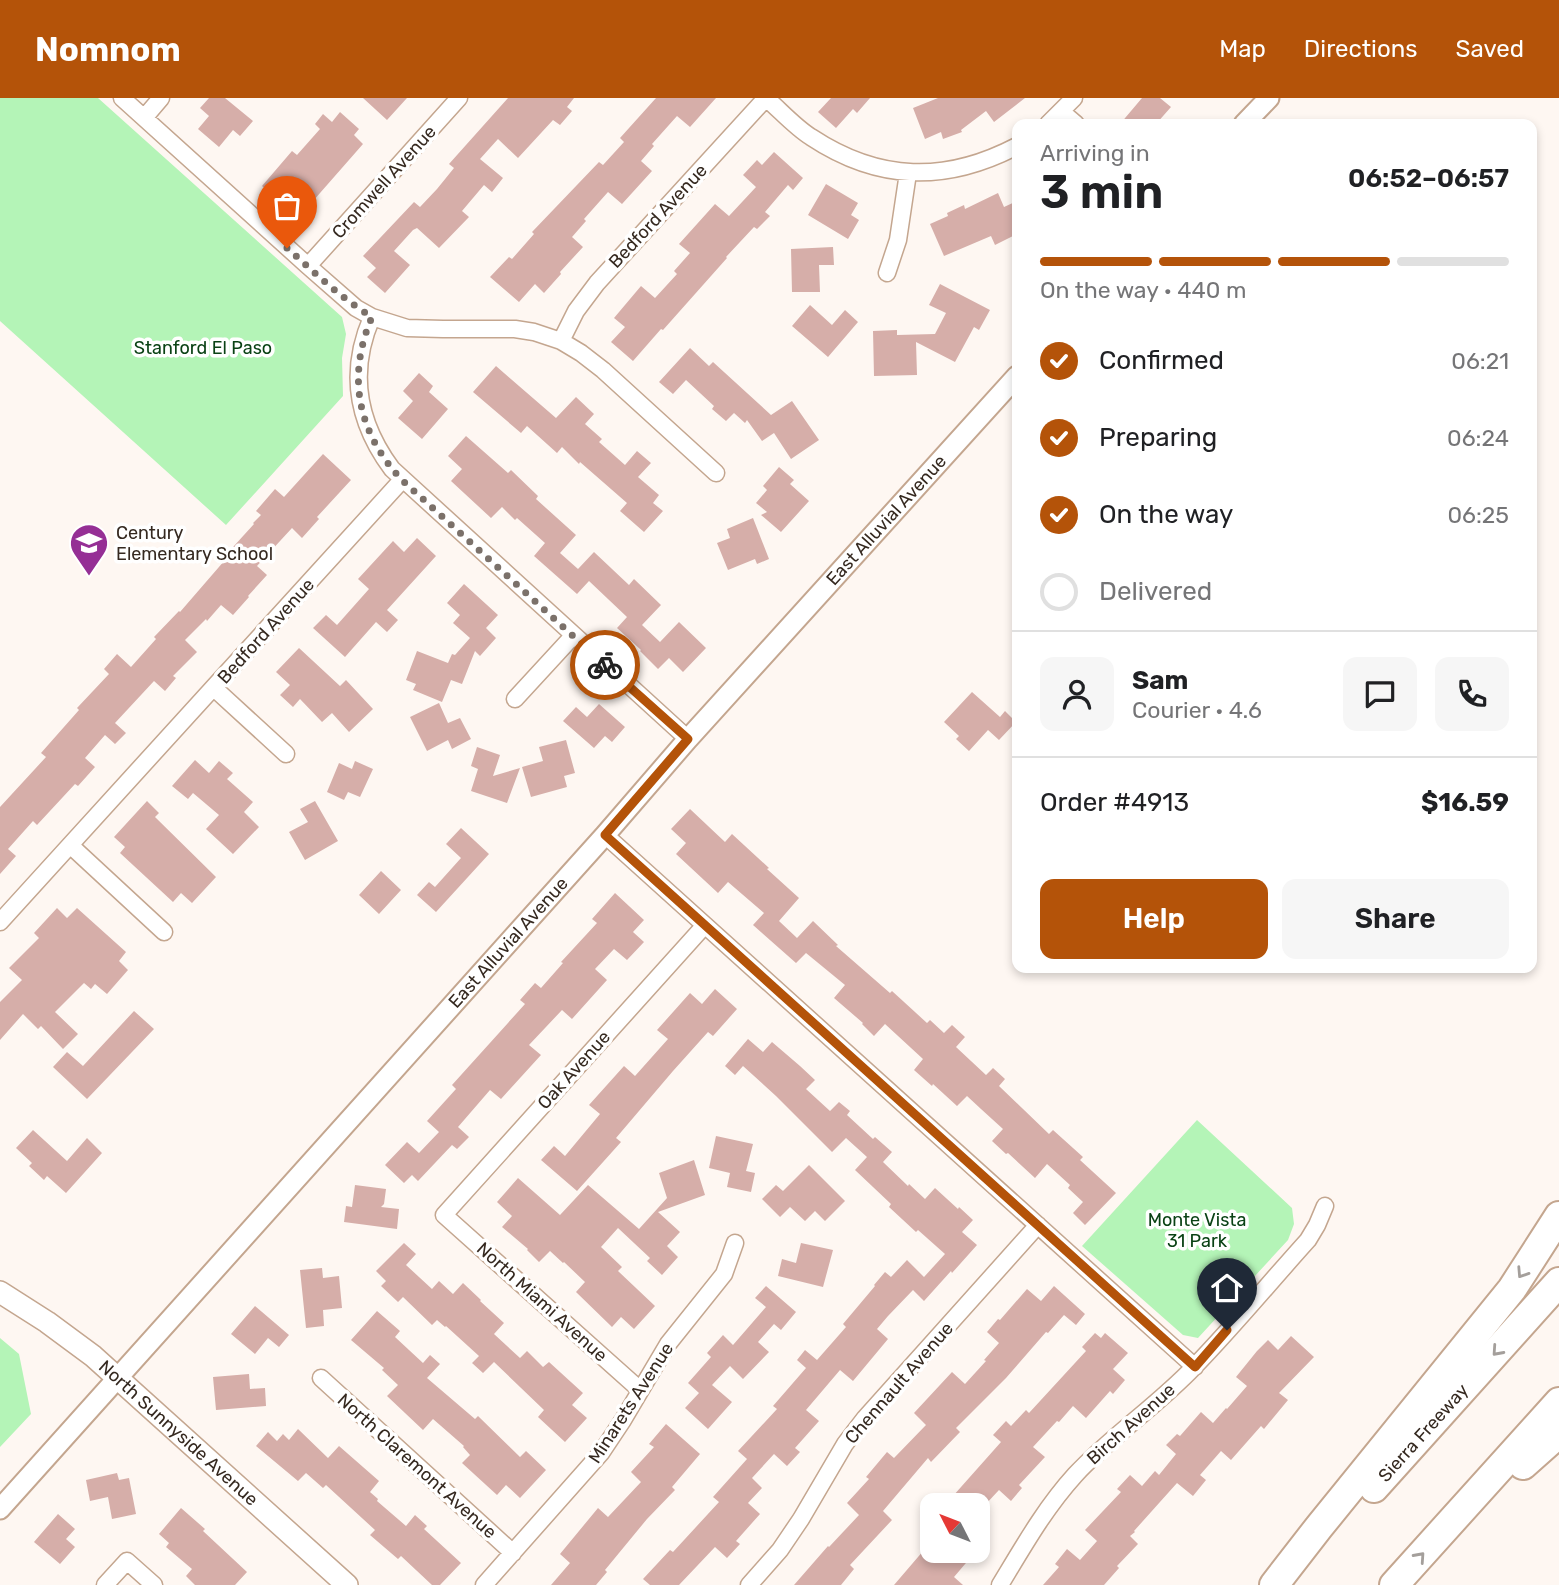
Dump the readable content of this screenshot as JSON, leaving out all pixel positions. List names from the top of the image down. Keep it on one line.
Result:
{"streets":{"highway":["Sierra Freeway"],"main road":["North Sunnyside Avenue"],"street":["Cromwell Avenue","Bedford Avenue","East Alluvial Avenue","Oak Avenue","North Miami Avenue","Chennault Avenue","Minarets Avenue","Birch Avenue","North Claremont Avenue"]},"crossings":[["East Alluvial Avenue","North Sunnyside Avenue"],["Oak Avenue","North Miami Avenue"],["North Miami Avenue","Minarets Avenue"],["Minarets Avenue","North Claremont Avenue"]],"parks":["Stanford El Paso","Monte Vista 31 Park"],"places":{"school or university":["Century Elementary School"]},"north":"top left","page":{"header":"Nomnom","nav":["Map","Directions","Saved"],"heading":["3 min","Arriving in","06:52–06:57"],"panel":["Sam","Courier · 4.6","Order #4913","$16.59"],"bar":"On the way · 440 m","list":[["Confirmed","06:21"],["Preparing","06:24"],["On the way","06:25"],"Delivered"],"buttons":["Help","Share"]}}
